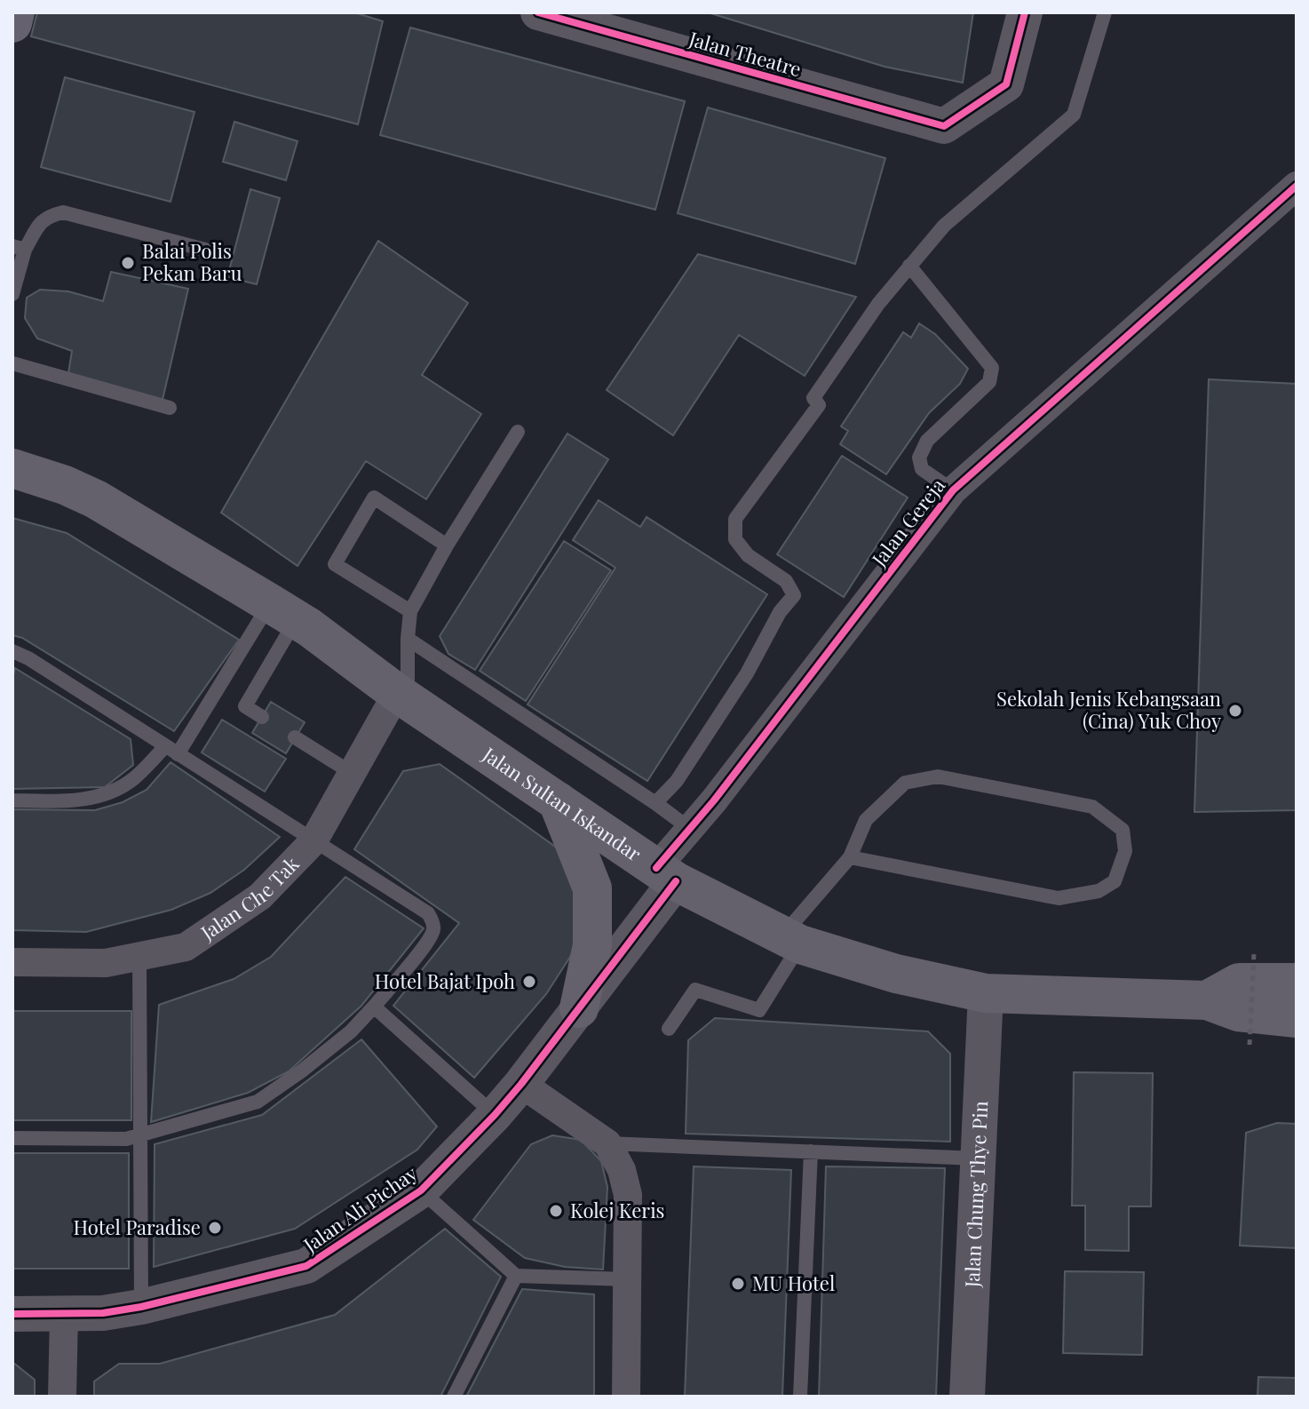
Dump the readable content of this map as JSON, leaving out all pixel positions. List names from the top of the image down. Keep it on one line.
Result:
{"streets":{"highway":["Jalan Sultan Iskandar"],"street":["Jalan Theatre","Jalan Gereja","Jalan Che Tak","Jalan Chung Thye Pin","Jalan Ali Pichay"]},"crossings":[["Jalan Gereja","Jalan Sultan Iskandar"],["Jalan Gereja","Jalan Ali Pichay"],["Jalan Sultan Iskandar","Jalan Che Tak"],["Jalan Sultan Iskandar","Jalan Chung Thye Pin"],["Jalan Sultan Iskandar","Jalan Ali Pichay"]],"places":["Balai Polis Pekan Baru","Sekolah Jenis Kebangsaan (Cina) Yuk Choy","Hotel Bajat Ipoh","Kolej Keris","Hotel Paradise","MU Hotel"]}
